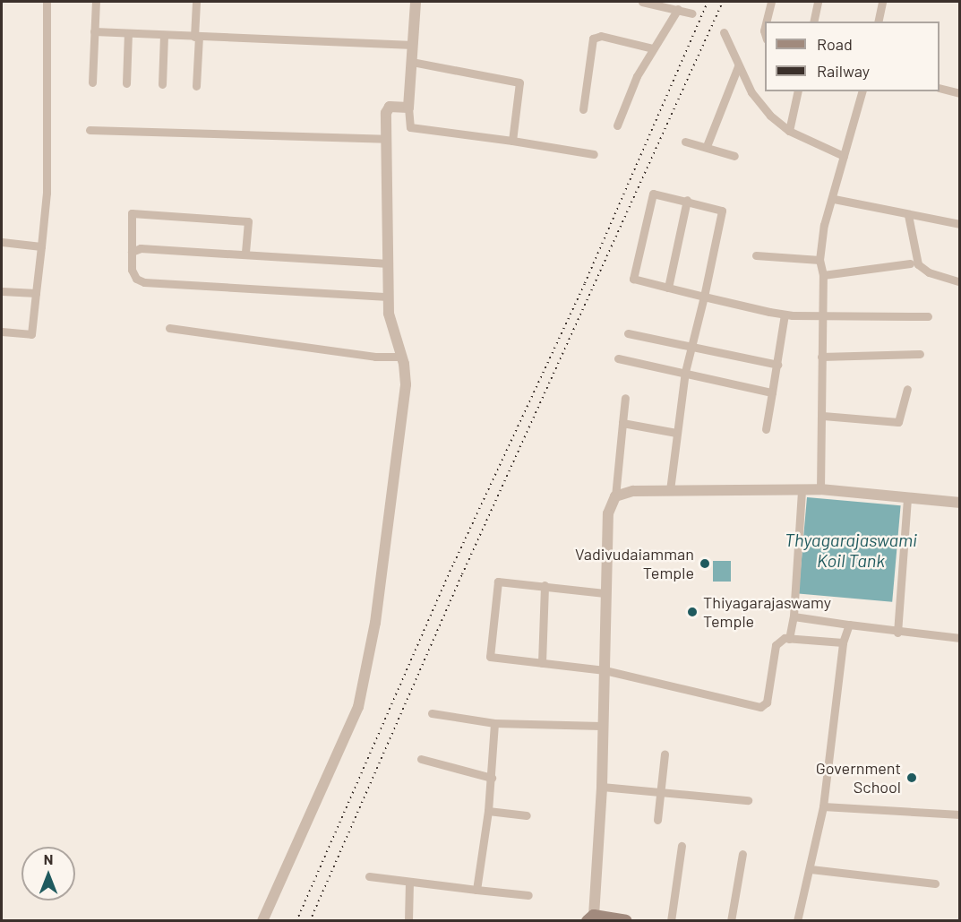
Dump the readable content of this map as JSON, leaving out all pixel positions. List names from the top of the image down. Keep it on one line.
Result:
{"water":["Thyagarajaswami Koil Tank"],"places":["Vadivudaiamman Temple","Thiyagarajaswamy Temple","Government School"],"legend":["Road","Railway"],"north":"top"}
